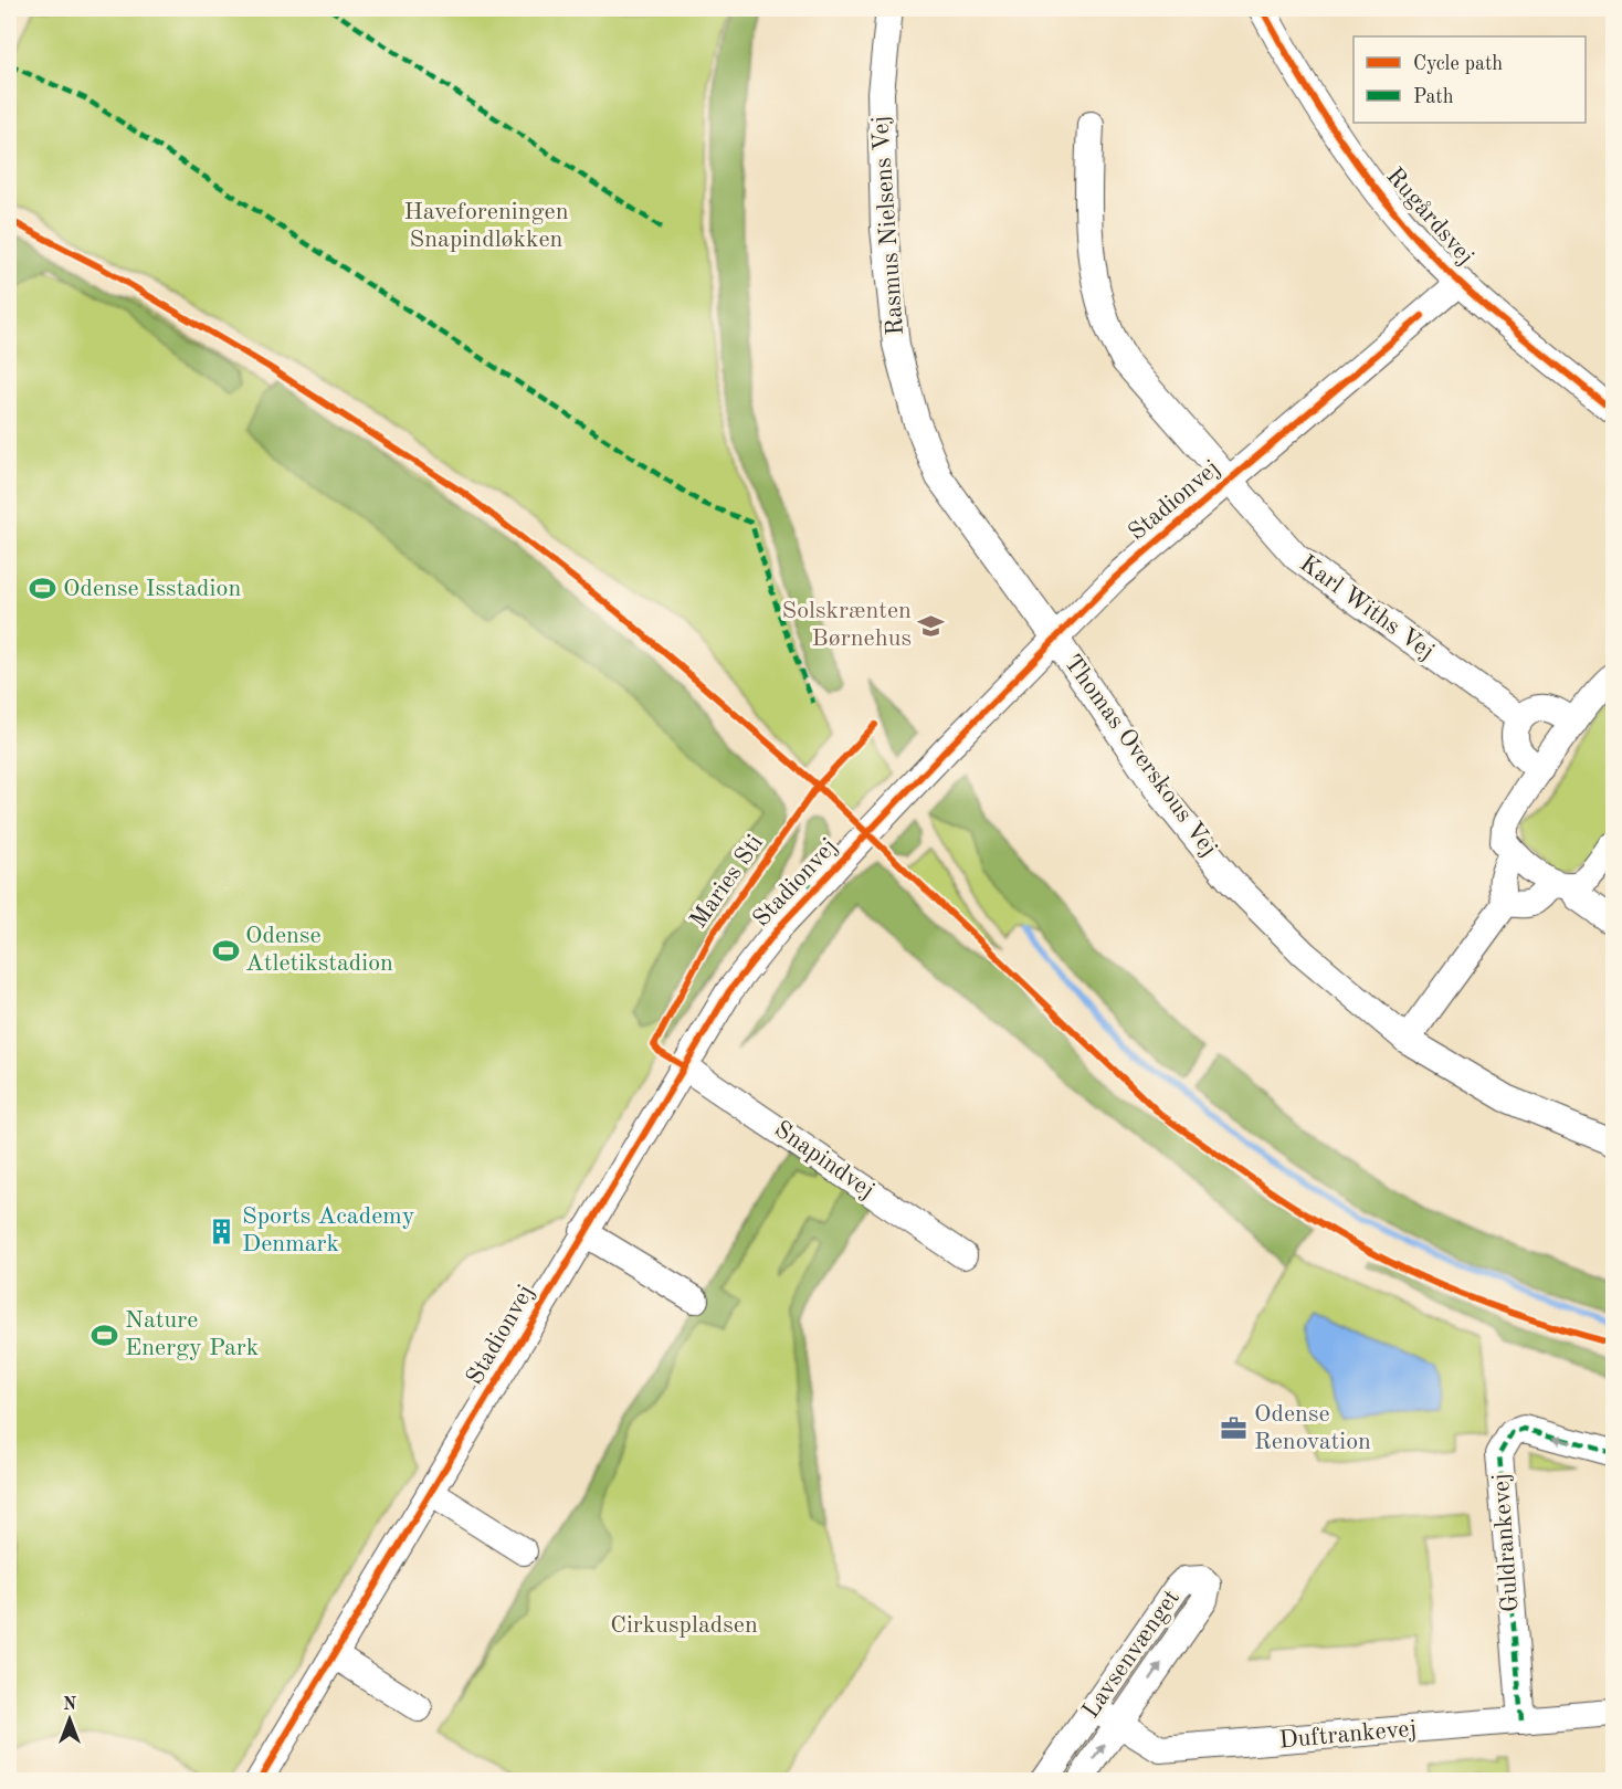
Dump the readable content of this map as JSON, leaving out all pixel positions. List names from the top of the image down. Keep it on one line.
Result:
{"streets":{"street":["Rugårdsvej","Rasmus Nielsens Vej","Stadionvej","Karl Withs Vej","Thomas Overskous Vej","Snapindvej","Guldrankevej","Lavsenvænget","Duftrankevej"],"cycle path":["Maries Sti"]},"crossings":[["Rugårdsvej","Stadionvej"],["Rasmus Nielsens Vej","Stadionvej"],["Rasmus Nielsens Vej","Thomas Overskous Vej"],["Stadionvej","Karl Withs Vej"],["Stadionvej","Thomas Overskous Vej"],["Stadionvej","Snapindvej"],["Guldrankevej","Duftrankevej"],["Lavsenvænget","Duftrankevej"]],"parks":["Haveforeningen Snapindløkken","Cirkuspladsen"],"places":{"sports":["Odense Isstadion","Odense Atletikstadion","Nature Energy Park"],"school or university":["Solskrænten Børnehus"],"building":["Sports Academy Denmark"],"office":["Odense Renovation"]},"legend":["Cycle path","Path"],"north":"top"}
